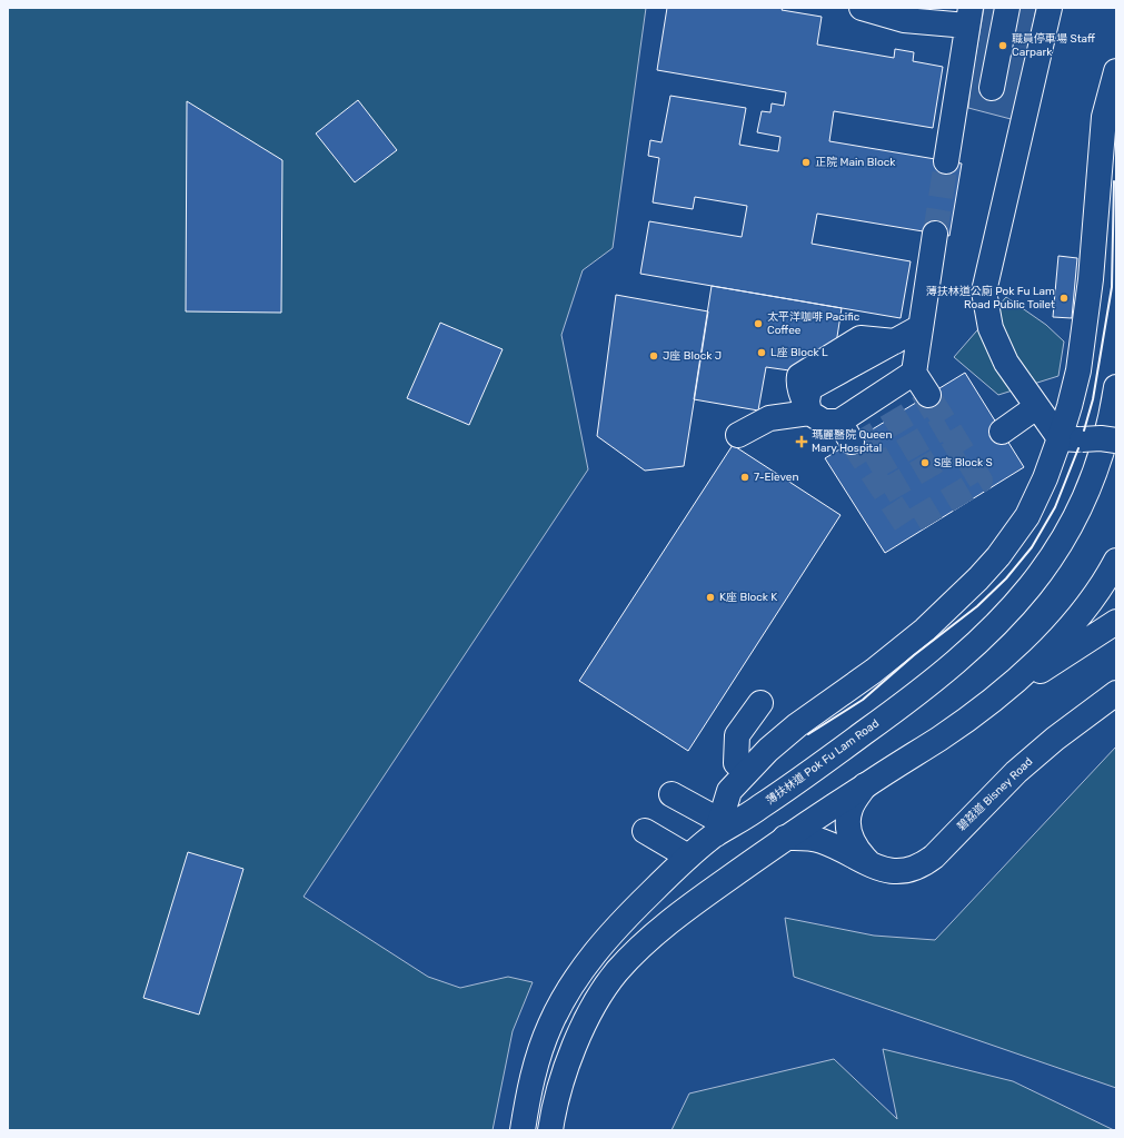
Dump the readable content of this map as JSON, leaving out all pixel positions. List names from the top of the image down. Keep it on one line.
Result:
{"streets":{"main road":["薄扶林道 Pok Fu Lam Road","碧荔道 Bisney Road"]},"places":{"other":["職員停車場 Staff Carpark","正院 Main Block","薄扶林道公廁 Pok Fu Lam Road Public Toilet","太平洋咖啡 Pacific Coffee","L座 Block L","J座 Block J","S座 Block S","7-Eleven","K座 Block K"],"health":["瑪麗醫院 Queen Mary Hospital"]}}
